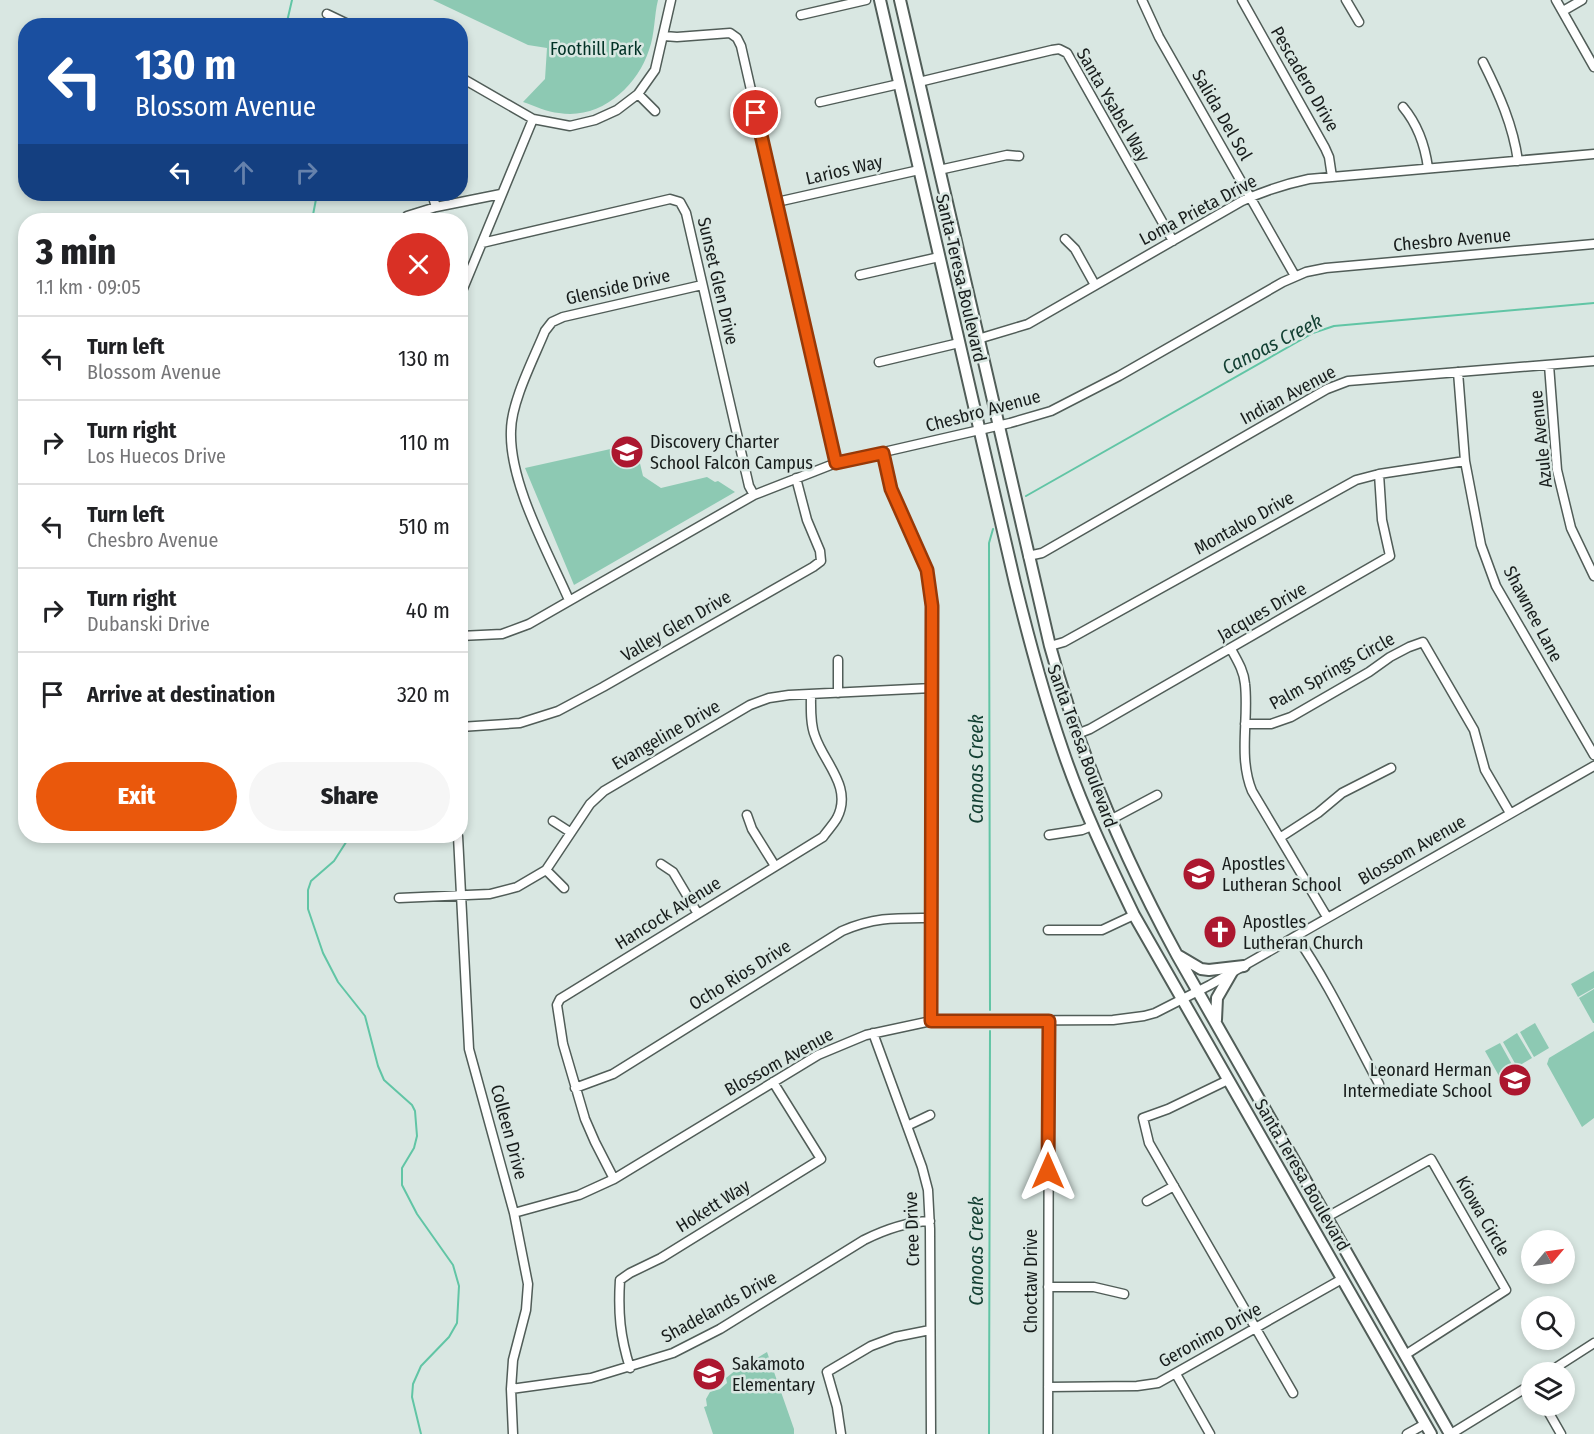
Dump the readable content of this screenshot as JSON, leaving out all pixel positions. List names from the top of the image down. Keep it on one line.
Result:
{"streets":{"main road":["Santa Teresa Boulevard"],"street":["Pescadero Drive","Santa Ysabel Way","Salida Del Sol","Larios Way","Loma Prieta Drive","Chesbro Avenue","Sunset Glen Drive","Glenside Drive","Indian Avenue","Azule Avenue","Montalvo Drive","Jacques Drive","Shawnee Lane","Valley Glen Drive","Palm Springs Circle","Evangeline Drive","Blossom Avenue","Hancock Avenue","Ocho Rios Drive","Colleen Drive","Hokett Way","Kiowa Circle","Cree Drive","Choctaw Drive","Shadelands Drive","Geronimo Drive"]},"crossings":[["Pescadero Drive","Loma Prieta Drive"],["Santa Ysabel Way","Loma Prieta Drive"],["Santa Ysabel Way","Santa Teresa Boulevard"],["Salida Del Sol","Loma Prieta Drive"],["Salida Del Sol","Chesbro Avenue"],["Larios Way","Santa Teresa Boulevard"],["Loma Prieta Drive","Santa Teresa Boulevard"],["Chesbro Avenue","Santa Teresa Boulevard"],["Chesbro Avenue","Sunset Glen Drive"],["Chesbro Avenue","Glenside Drive"],["Chesbro Avenue","Valley Glen Drive"],["Santa Teresa Boulevard","Indian Avenue"],["Santa Teresa Boulevard","Montalvo Drive"],["Santa Teresa Boulevard","Jacques Drive"],["Santa Teresa Boulevard","Blossom Avenue"],["Santa Teresa Boulevard","Kiowa Circle"],["Santa Teresa Boulevard","Geronimo Drive"],["Sunset Glen Drive","Glenside Drive"],["Indian Avenue","Azule Avenue"],["Indian Avenue","Shawnee Lane"],["Montalvo Drive","Jacques Drive"],["Montalvo Drive","Shawnee Lane"],["Palm Springs Circle","Blossom Avenue"],["Evangeline Drive","Hancock Avenue"],["Evangeline Drive","Colleen Drive"],["Blossom Avenue","Hancock Avenue"],["Blossom Avenue","Colleen Drive"],["Blossom Avenue","Hokett Way"],["Blossom Avenue","Cree Drive"],["Blossom Avenue","Choctaw Drive"],["Hancock Avenue","Ocho Rios Drive"],["Colleen Drive","Shadelands Drive"],["Hokett Way","Shadelands Drive"],["Cree Drive","Shadelands Drive"],["Choctaw Drive","Geronimo Drive"]],"water":["Canoas Creek"],"parks":["Foothill Park"],"places":{"school or university":["Discovery Charter School Falcon Campus","Apostles Lutheran School","Leonard Herman Intermediate School","Sakamoto Elementary"],"church":["Apostles Lutheran Church"]},"north":"top right","page":{"turn":["130 m","Blossom Avenue"],"heading":["3 min","1.1 km · 09:05"],"list":[{"name":"Turn left","note":"Blossom Avenue","value":"130 m"},{"name":"Turn right","note":"Los Huecos Drive","value":"110 m"},{"name":"Turn left","note":"Chesbro Avenue","value":"510 m"},{"name":"Turn right","note":"Dubanski Drive","value":"40 m"},{"name":"Arrive at destination","value":"320 m"}],"buttons":["Exit","Share"]}}
